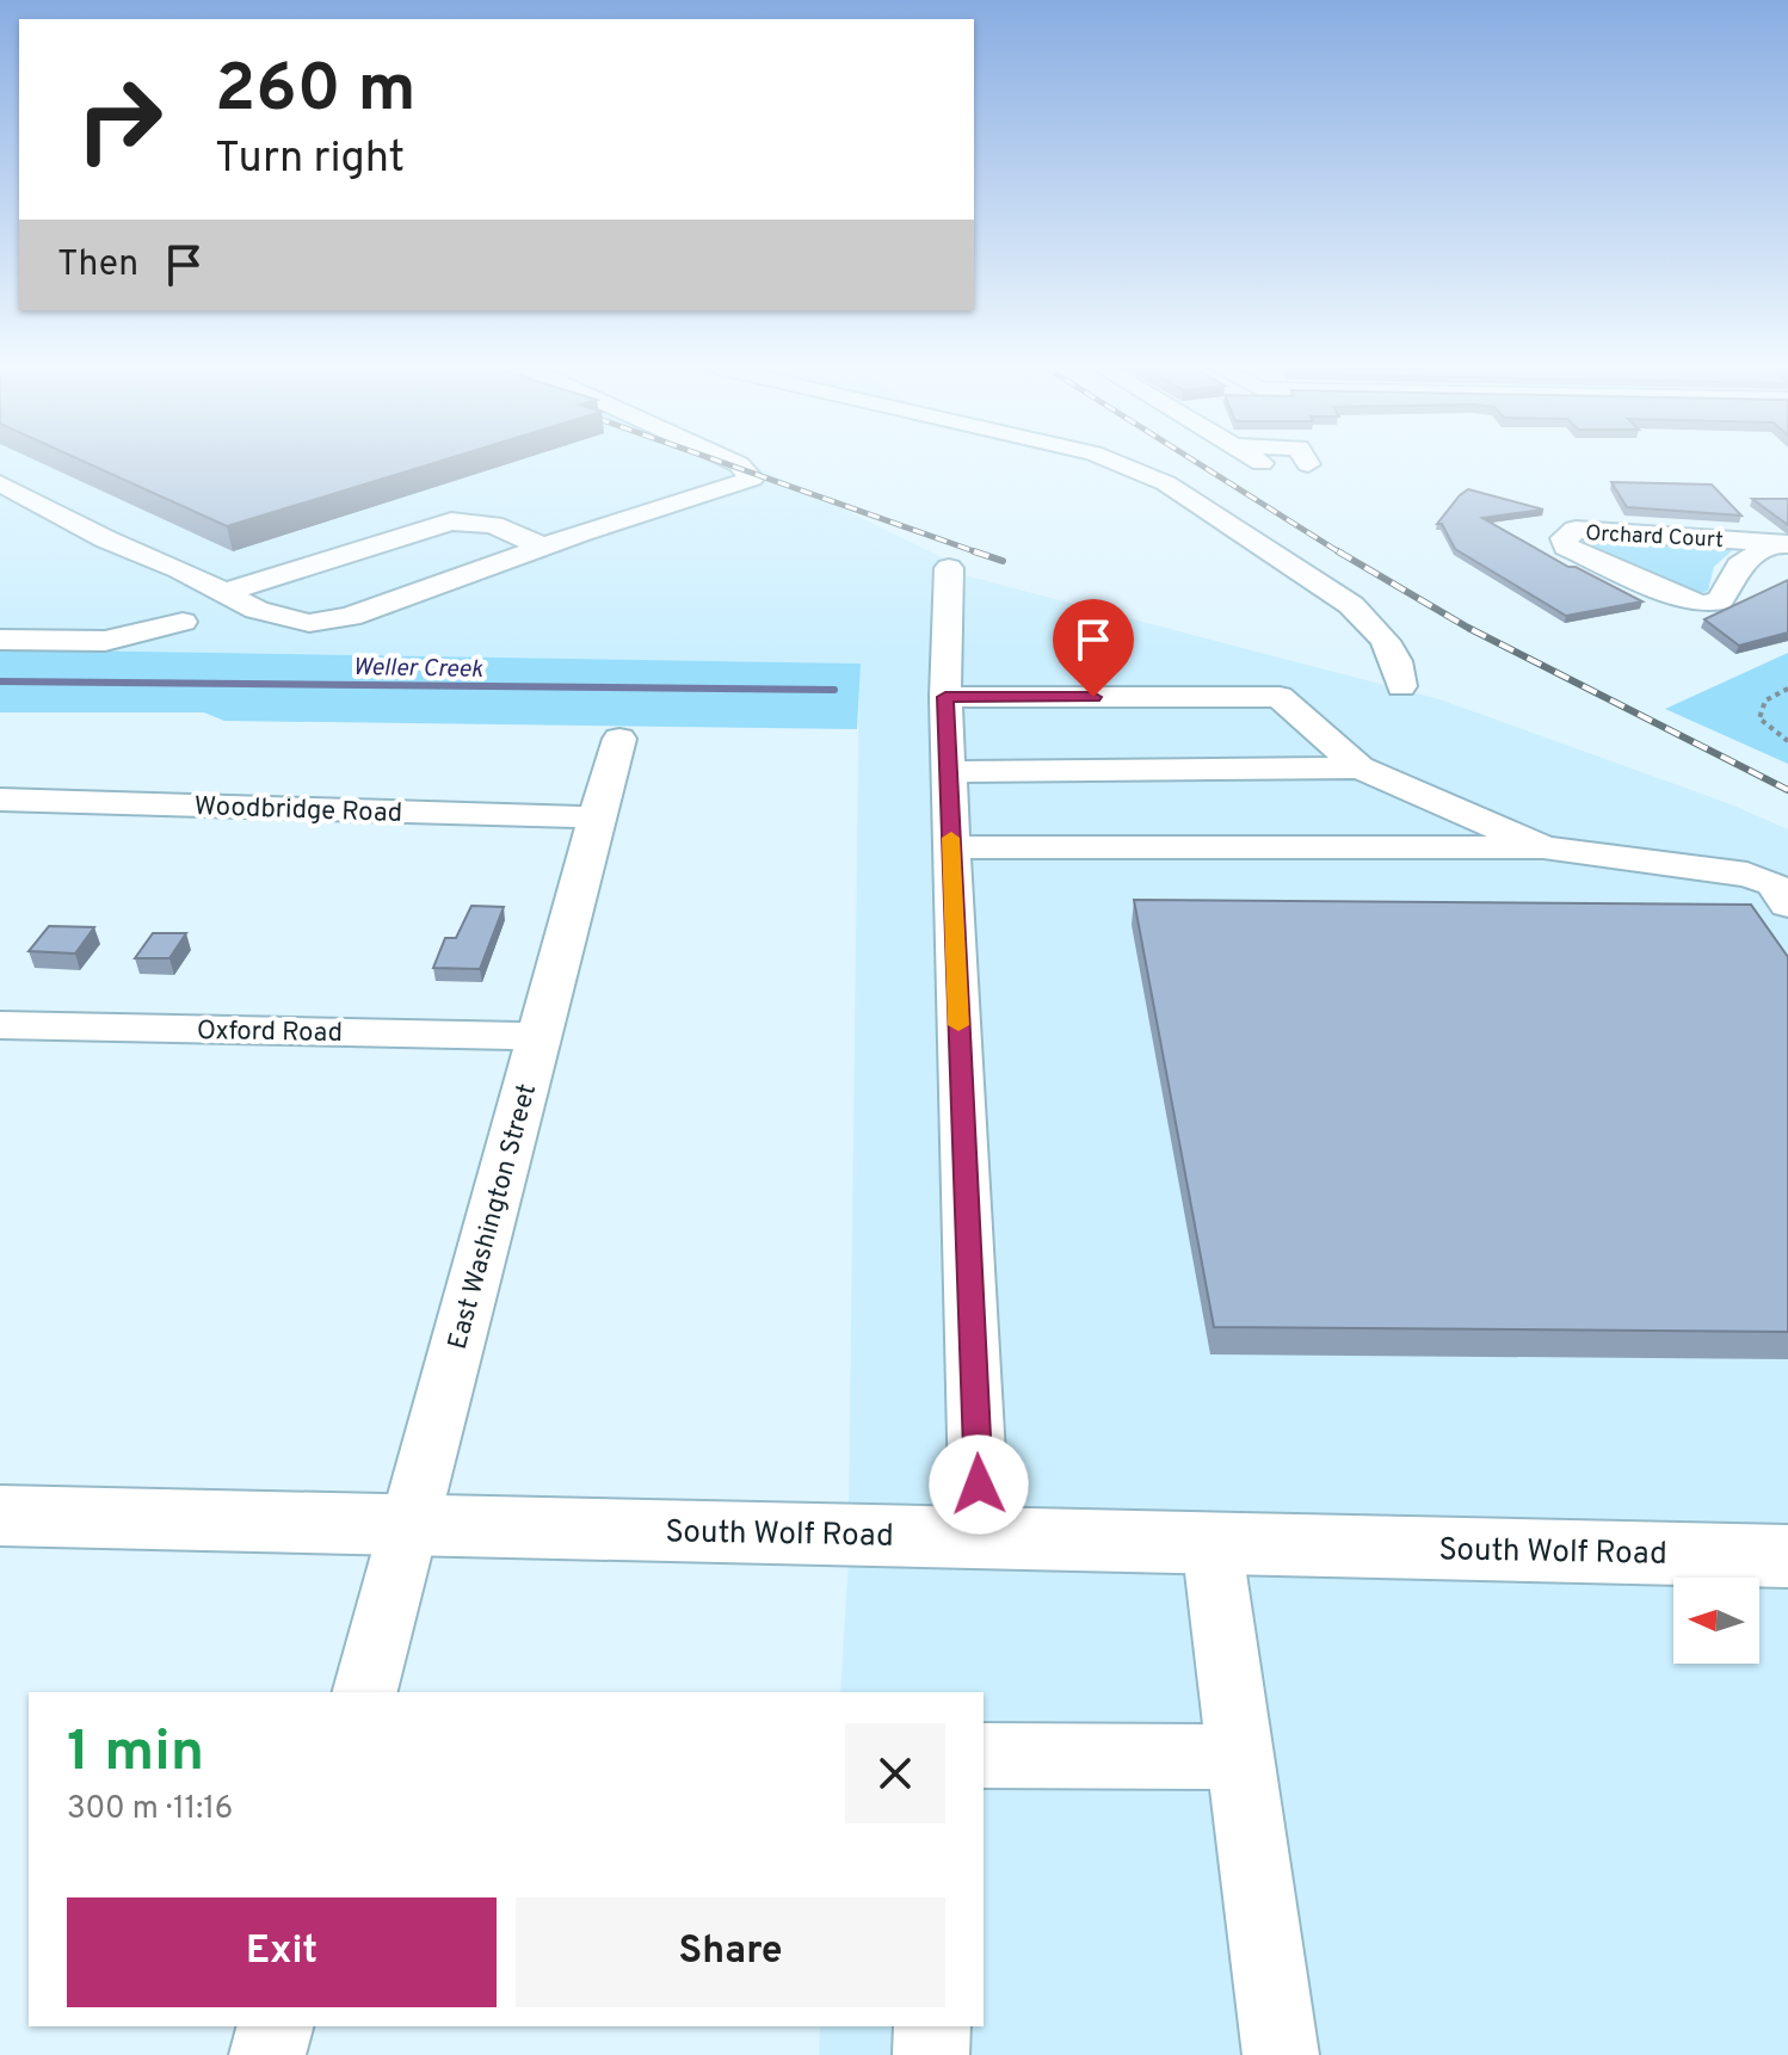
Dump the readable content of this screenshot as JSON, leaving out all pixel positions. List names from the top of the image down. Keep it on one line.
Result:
{"streets":{"main road":["South Wolf Road"],"street":["Orchard Court","Woodbridge Road","Oxford Road","East Washington Street"]},"crossings":[["Woodbridge Road","East Washington Street"],["Oxford Road","East Washington Street"],["East Washington Street","South Wolf Road"]],"water":["Weller Creek"],"north":"left","page":{"turn":["260 m","Turn right"],"then":"Then","heading":["1 min","300 m · 11:16"],"buttons":["Exit","Share"]}}
